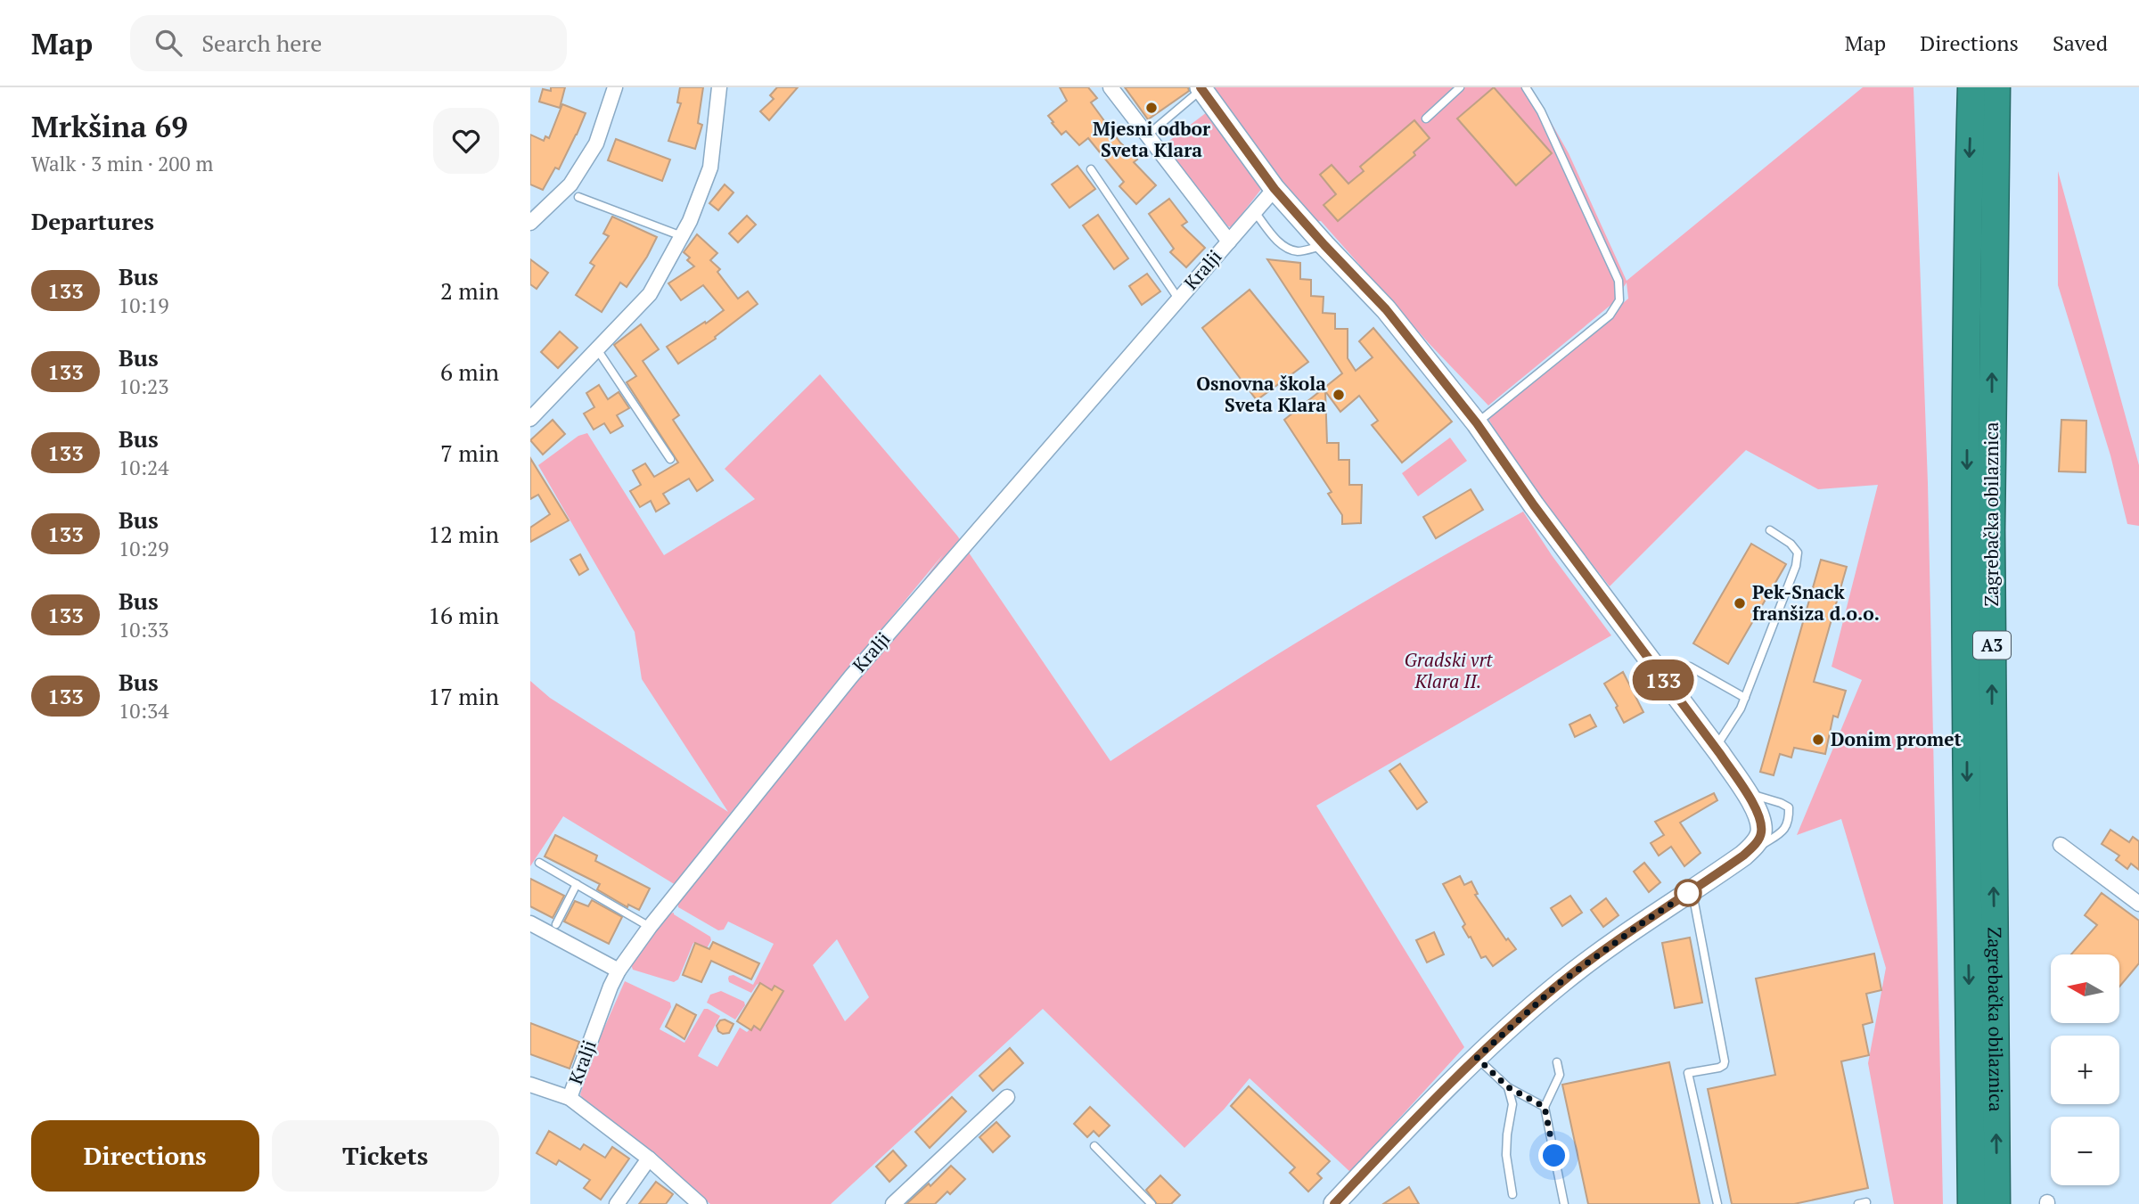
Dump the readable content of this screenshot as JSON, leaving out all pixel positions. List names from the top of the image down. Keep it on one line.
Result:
{"streets":{"highway":["Zagrebačka obilaznica","A3"],"street":["Kralji"]},"parks":["Gradski vrt Klara II."],"places":["Mjesni odbor Sveta Klara","Osnovna škola Sveta Klara","Pek-Snack franšiza d.o.o.","Donim promet"],"lines":["bus line 133"],"north":"left","page":{"header":"Map","search":"Search here","nav":["Map","Directions","Saved"],"heading":[["Mrkšina 69","Walk · 3 min · 200 m"],"Departures"],"on_map":"133","list":[{"mark":"133","name":"Bus","note":"10:19","value":"2 min"},{"mark":"133","name":"Bus","note":"10:23","value":"6 min"},{"mark":"133","name":"Bus","note":"10:24","value":"7 min"},{"mark":"133","name":"Bus","note":"10:29","value":"12 min"},{"mark":"133","name":"Bus","note":"10:33","value":"16 min"},{"mark":"133","name":"Bus","note":"10:34","value":"17 min"}],"map_buttons":["+","−"],"buttons":["Directions","Tickets"]}}
